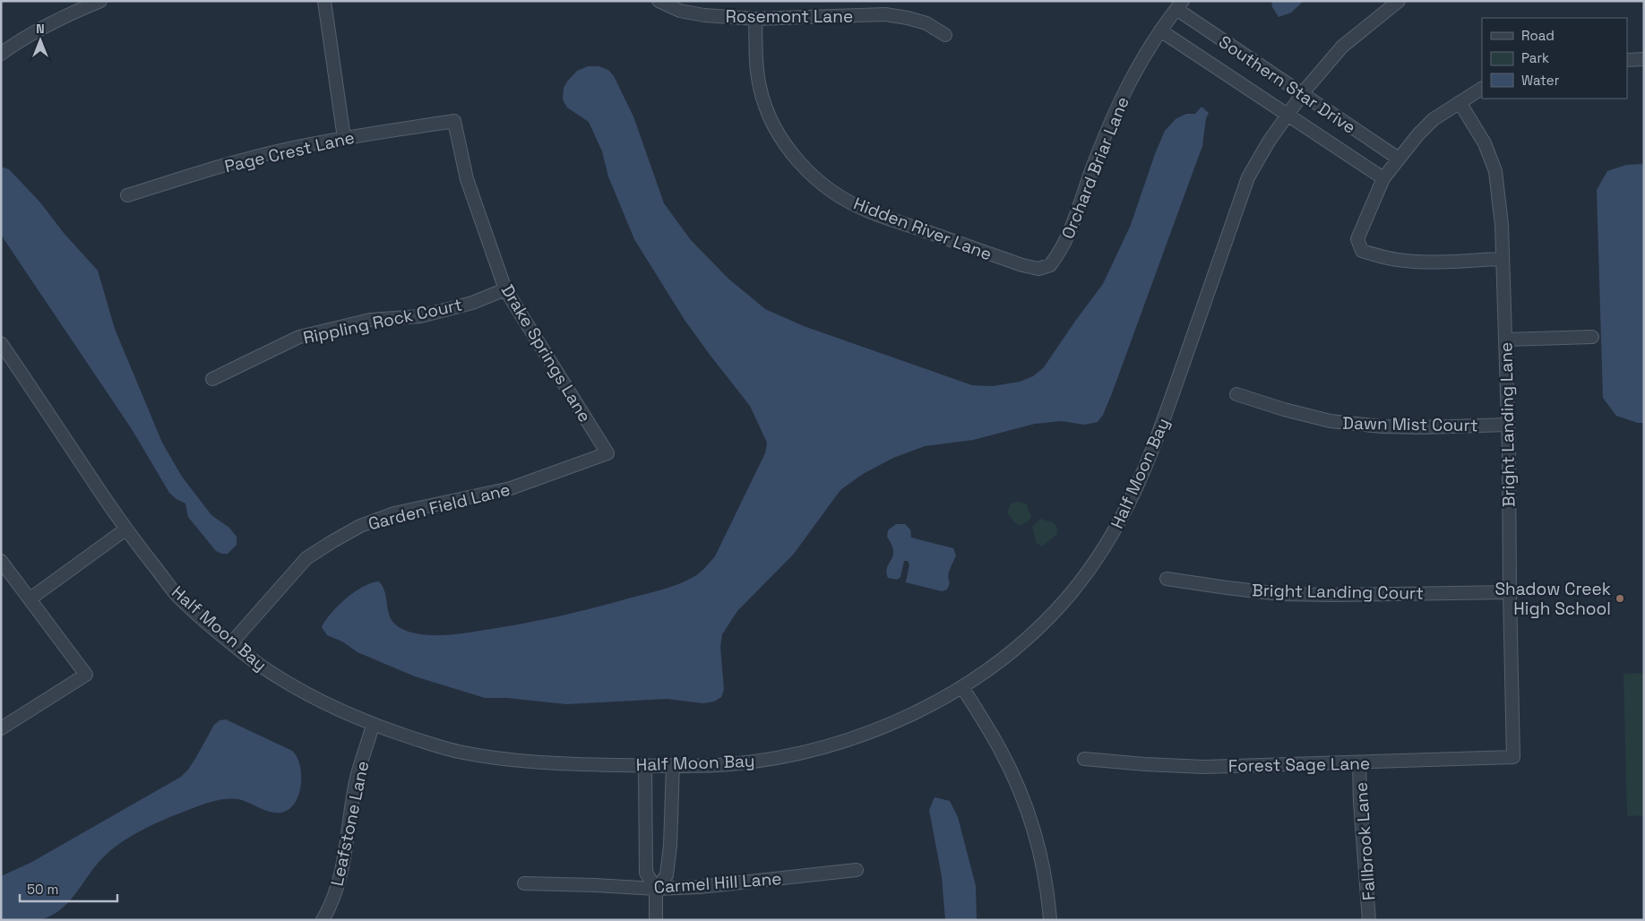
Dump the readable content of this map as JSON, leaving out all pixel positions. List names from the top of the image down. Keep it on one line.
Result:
{"streets":{"street":["Rosemont Lane","Southern Star Drive","Page Crest Lane","Orchard Briar Lane","Hidden River Lane","Rippling Rock Court","Drake Springs Lane","Dawn Mist Court","Bright Landing Lane","Half Moon Bay","Garden Field Lane","Bright Landing Court","Forest Sage Lane","Leafstone Lane","Fallbrook Lane","Carmel Hill Lane"]},"crossings":[["Rosemont Lane","Hidden River Lane"],["Southern Star Drive","Orchard Briar Lane"],["Southern Star Drive","Half Moon Bay"],["Page Crest Lane","Drake Springs Lane"],["Orchard Briar Lane","Hidden River Lane"],["Rippling Rock Court","Drake Springs Lane"],["Drake Springs Lane","Garden Field Lane"],["Dawn Mist Court","Bright Landing Lane"],["Bright Landing Lane","Bright Landing Court"],["Bright Landing Lane","Forest Sage Lane"],["Half Moon Bay","Garden Field Lane"],["Half Moon Bay","Leafstone Lane"],["Forest Sage Lane","Fallbrook Lane"]],"places":["Shadow Creek High School"],"legend":["Road","Park","Water"],"scale_bar":"50 m","north":"top"}
